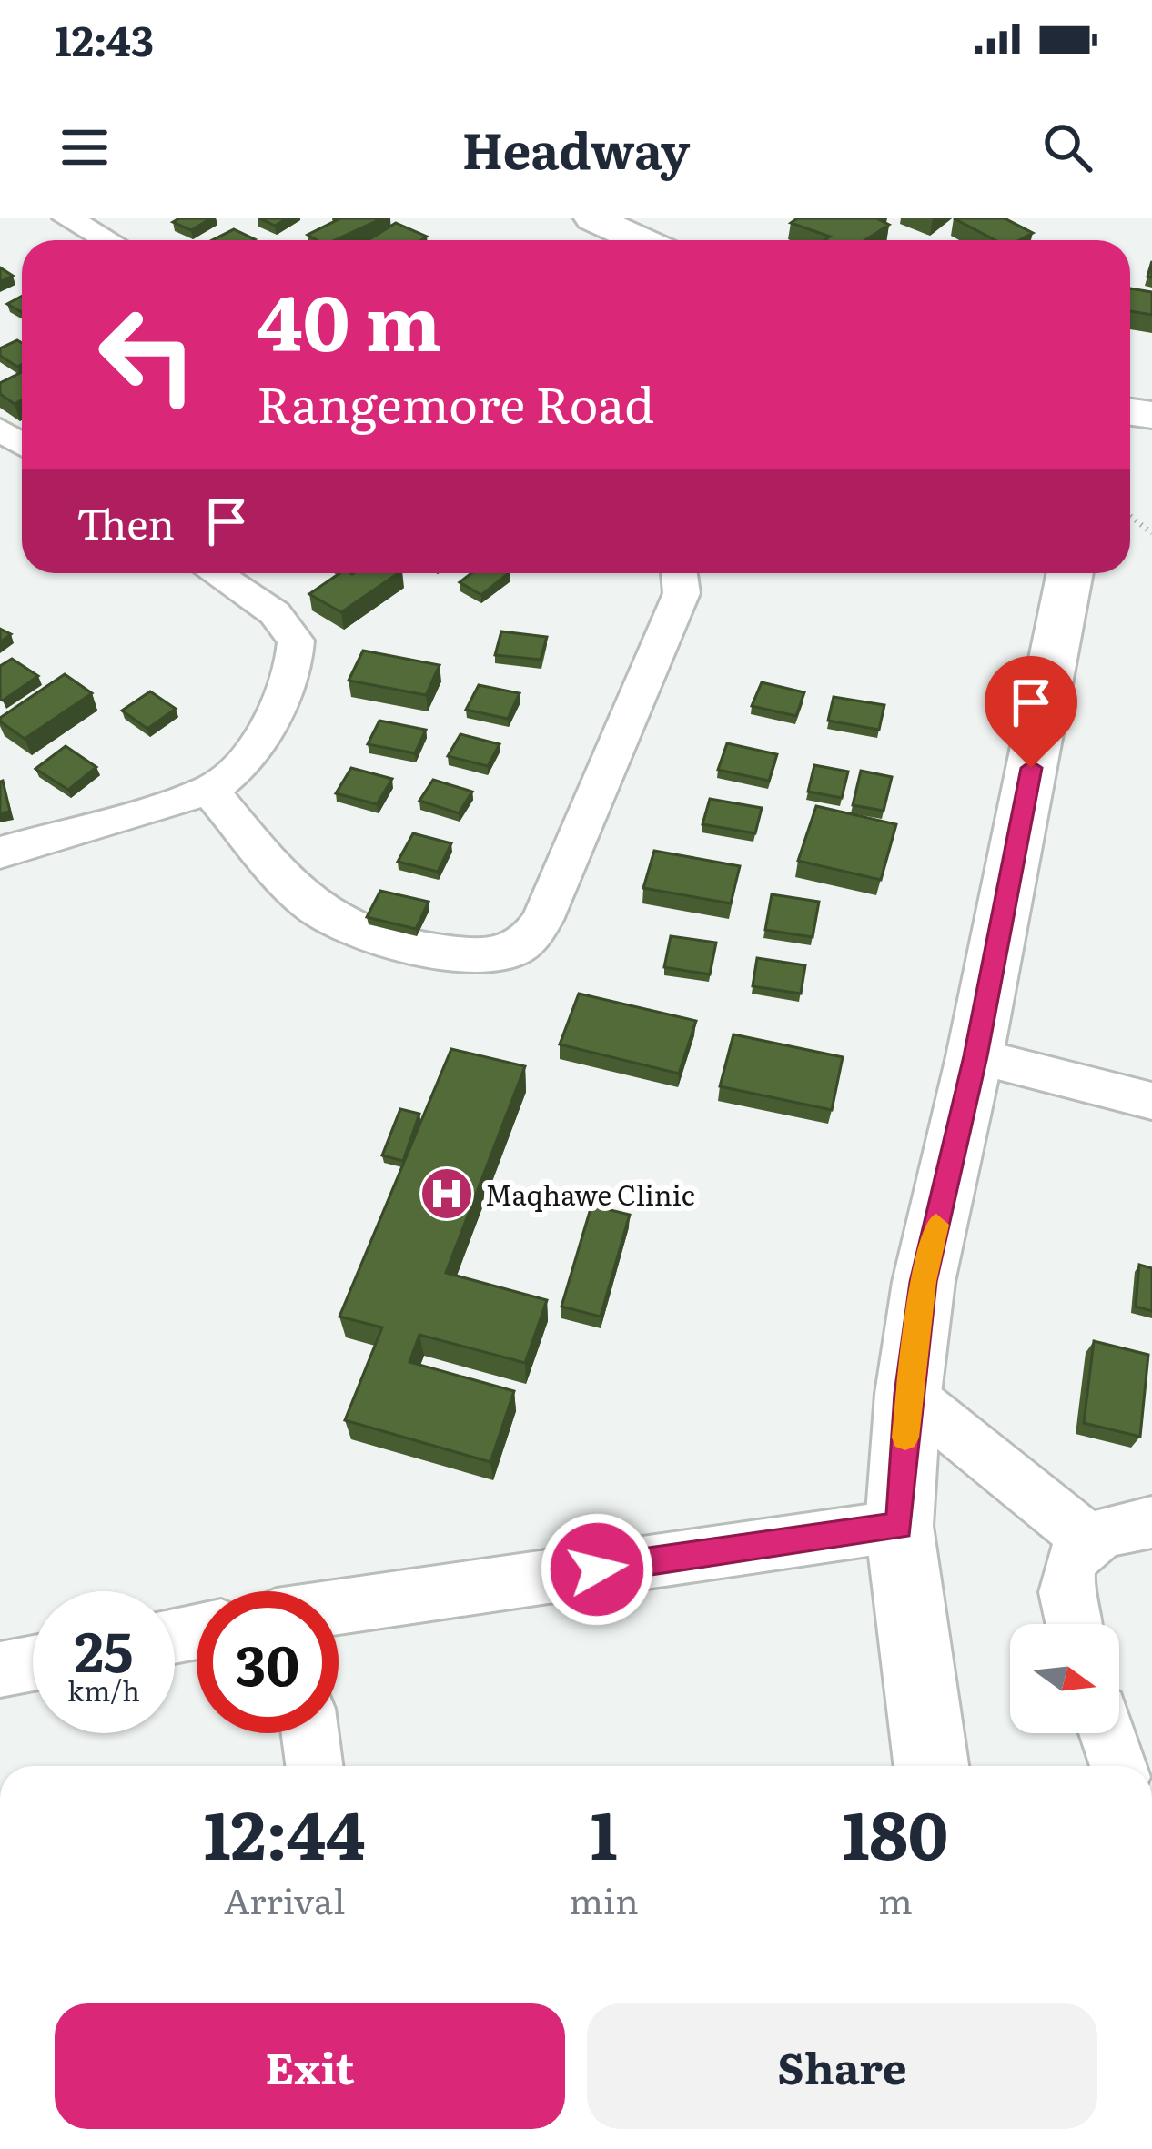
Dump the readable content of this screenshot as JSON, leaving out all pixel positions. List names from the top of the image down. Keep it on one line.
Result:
{"places":{"hospital":["Maqhawe Clinic"]},"north":"right","page":{"status":"12:43","header":"Headway","turn":["40 m","Rangemore Road"],"then":"Then","speed":"25 km/h","limit":"30","eta":["12:44","Arrival","1","min","180","m"],"buttons":["Exit","Share"]}}
